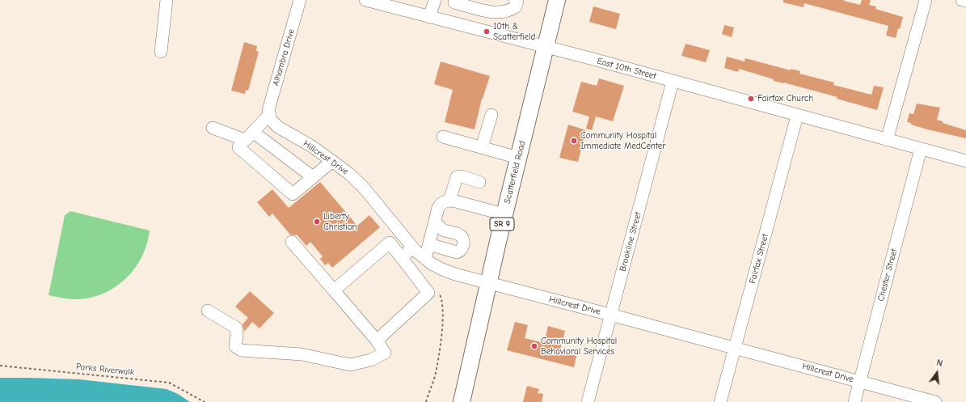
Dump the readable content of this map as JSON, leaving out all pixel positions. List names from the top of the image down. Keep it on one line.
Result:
{"streets":{"main road":["Scatterfield Road","SR 9"],"street":["Alhambra Drive","East 10th Street","Hillcrest Drive","Brookline Street","Fairfax Street","Chester Street"],"path":["Parks Riverwalk"]},"crossings":[["Alhambra Drive","Hillcrest Drive"],["East 10th Street","Scatterfield Road"],["East 10th Street","Brookline Street"],["East 10th Street","Fairfax Street"],["East 10th Street","Chester Street"],["Hillcrest Drive","Scatterfield Road"],["Hillcrest Drive","Brookline Street"],["Hillcrest Drive","Fairfax Street"],["Hillcrest Drive","Chester Street"]],"places":["10th & Scatterfield","Fairfax Church","Community Hospital Immediate MedCenter","Liberty Christian","Community Hospital Behavioral Services"],"north":"top"}
